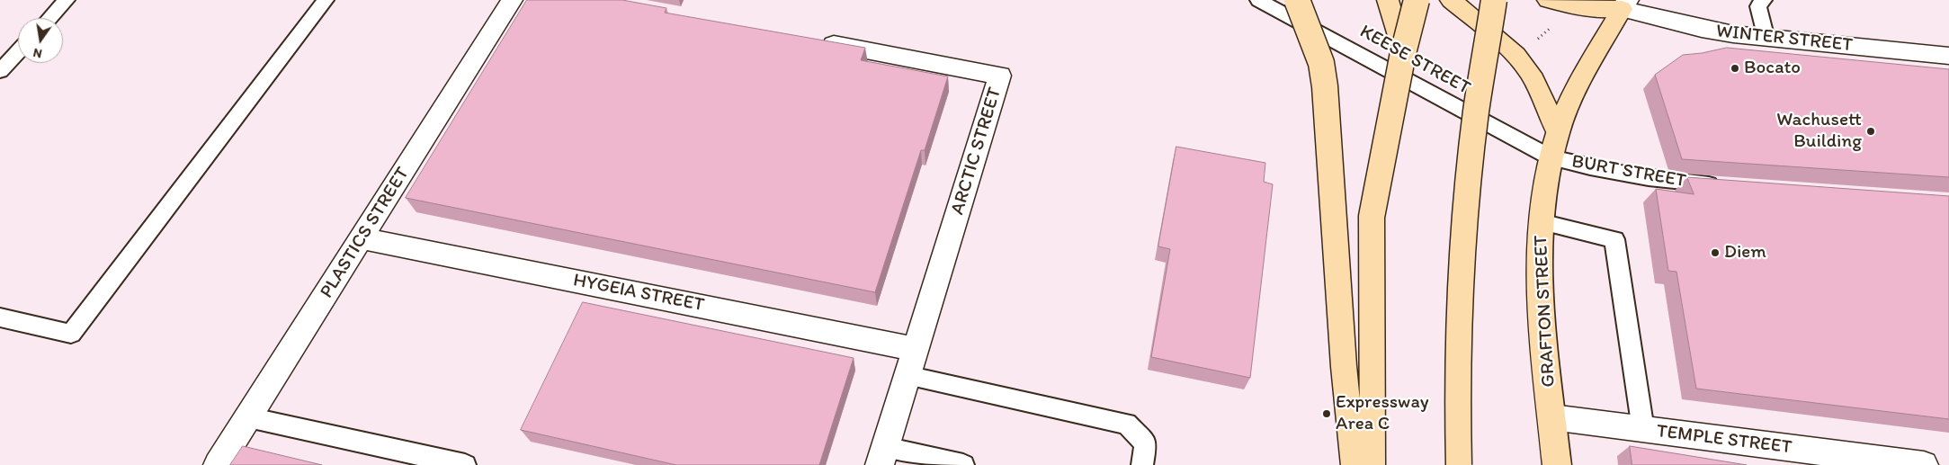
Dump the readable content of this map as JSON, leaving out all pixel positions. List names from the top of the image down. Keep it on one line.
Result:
{"streets":{"main road":["GRAFTON STREET"],"street":["WINTER STREET","ARCTIC STREET","PLASTICS STREET","HYGEIA STREET","TEMPLE STREET"],"lane":["KEESE STREET","BURT STREET"]},"crossings":[["WINTER STREET","GRAFTON STREET"],["KEESE STREET","BURT STREET"],["KEESE STREET","GRAFTON STREET"],["ARCTIC STREET","HYGEIA STREET"],["BURT STREET","GRAFTON STREET"],["PLASTICS STREET","HYGEIA STREET"],["GRAFTON STREET","TEMPLE STREET"]],"places":["Bocato","Wachusett Building","Diem","Expressway Area C"],"north":"bottom"}
